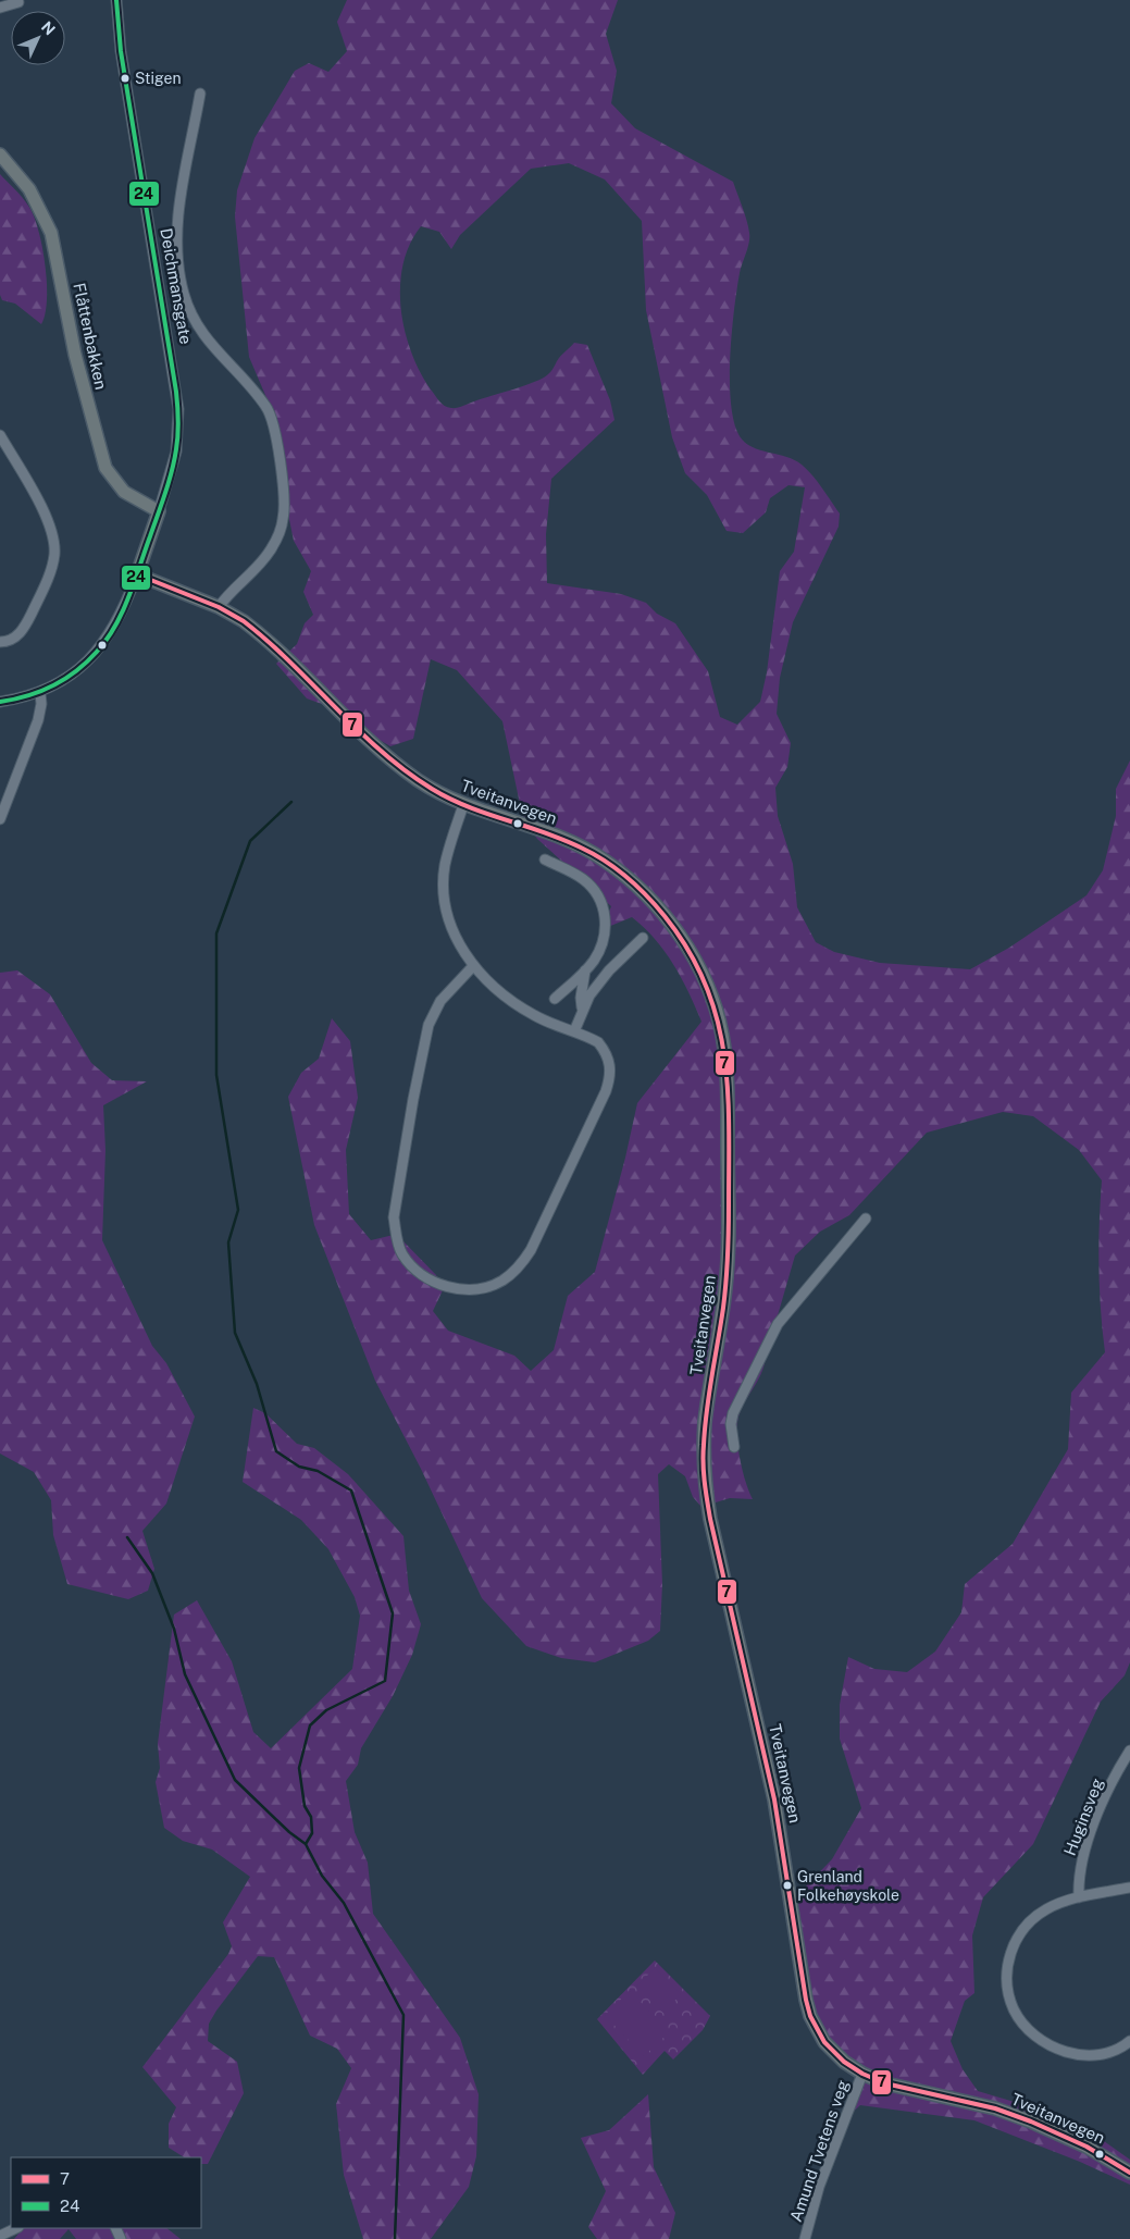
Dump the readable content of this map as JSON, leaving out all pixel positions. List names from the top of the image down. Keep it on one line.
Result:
{"streets":{"main road":["Deichmansgate","Flåttenbakken","Tveitanvegen"],"street":["Huginsveg","Amund Tvetens veg"]},"crossings":[["Deichmansgate","Flåttenbakken"],["Deichmansgate","Tveitanvegen"],["Tveitanvegen","Amund Tvetens veg"]],"places":["Stigen","Grenland Folkehøyskole"],"lines":["transit line 24","transit line 7"],"legend":["7","24"],"north":"top right"}
